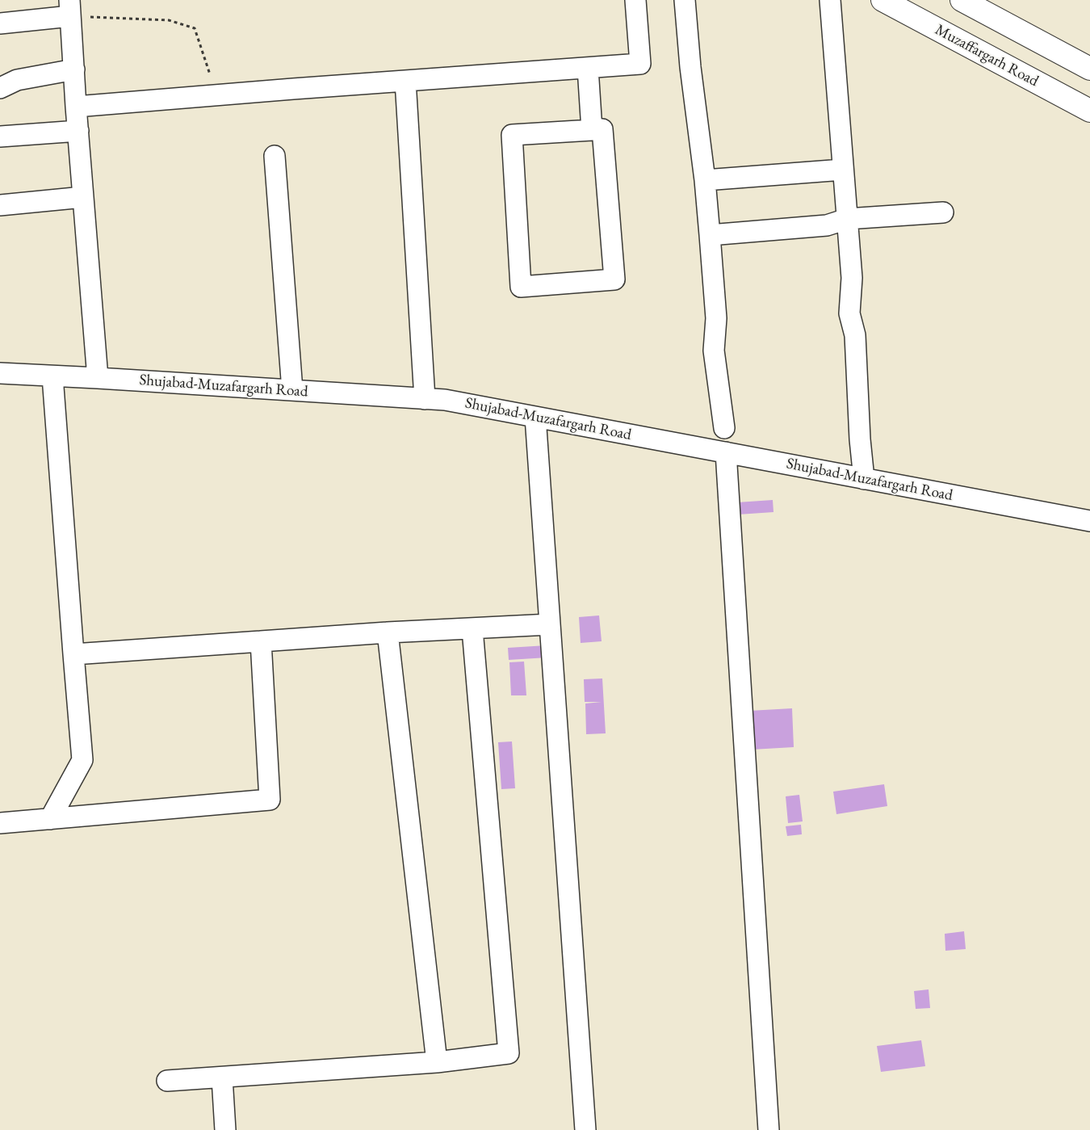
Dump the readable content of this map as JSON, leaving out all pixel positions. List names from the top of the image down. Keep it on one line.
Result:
{"streets":{"main road":["Muzaffargarh Road"],"street":["Shujabad-Muzafargarh Road"]}}
